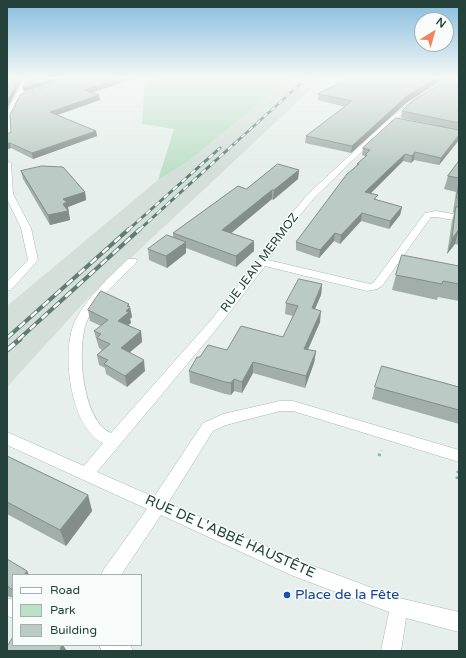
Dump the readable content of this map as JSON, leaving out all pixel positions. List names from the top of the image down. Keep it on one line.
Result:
{"streets":{"street":["RUE JEAN MERMOZ","RUE DE L'ABBÉ HAUSTÊTE"]},"crossings":[["RUE JEAN MERMOZ","RUE DE L'ABBÉ HAUSTÊTE"]],"places":["Place de la Fête"],"legend":["Road","Park","Building"],"north":"top right"}
